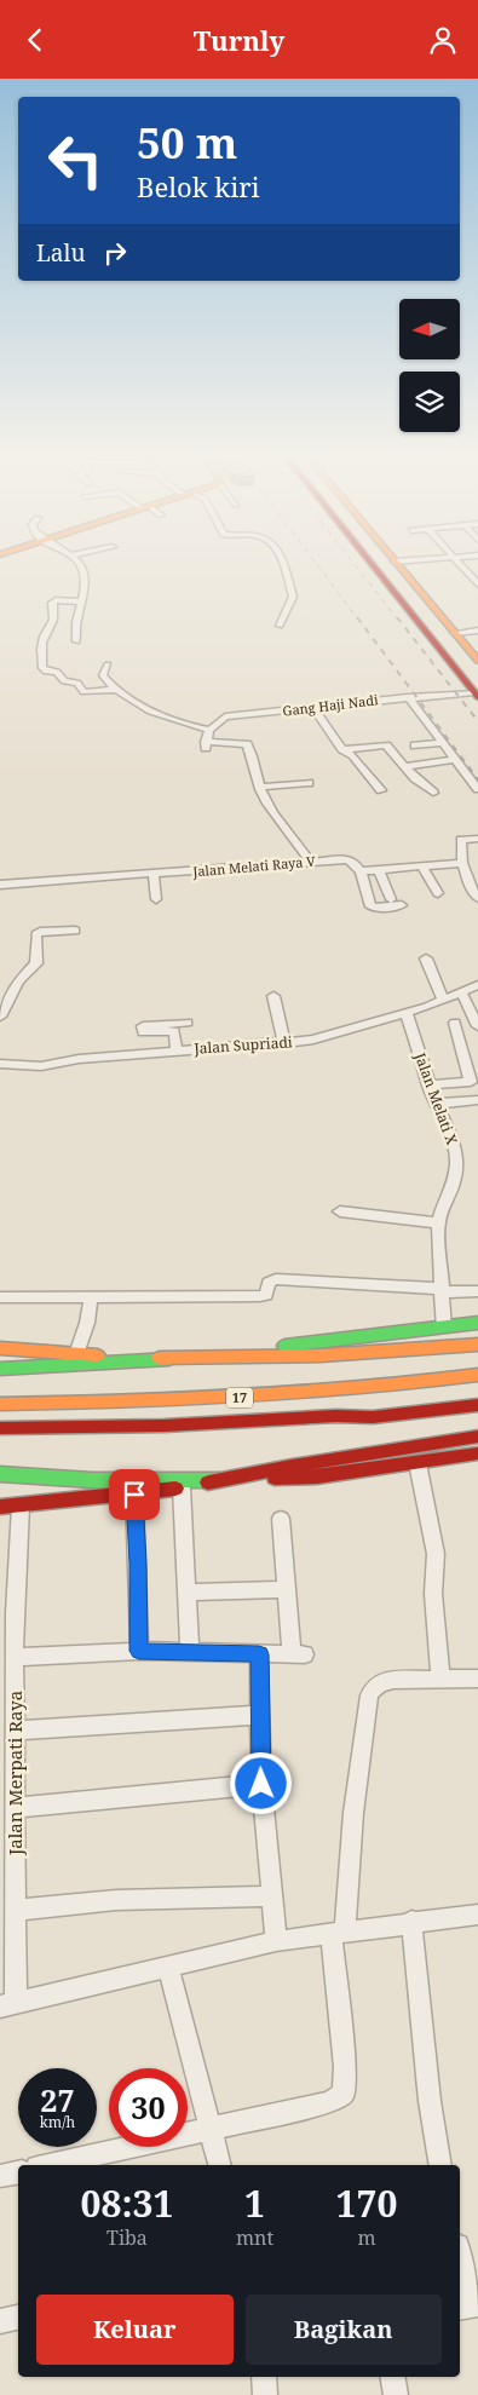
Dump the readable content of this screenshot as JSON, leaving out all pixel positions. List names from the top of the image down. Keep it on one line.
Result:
{"streets":{"main road":["17"],"street":["Gang Haji Nadi","Jalan Melati Raya V","Jalan Supriadi","Jalan Melati X","Jalan Merpati Raya"]},"crossings":[["Jalan Supriadi","Jalan Melati X"]],"north":"left","page":{"header":"Turnly","turn":["50 m","Belok kiri"],"then":"Lalu","speed":"27 km/h","limit":"30","eta":["08:31","Tiba","1","mnt","170","m"],"buttons":["Keluar","Bagikan"]}}
